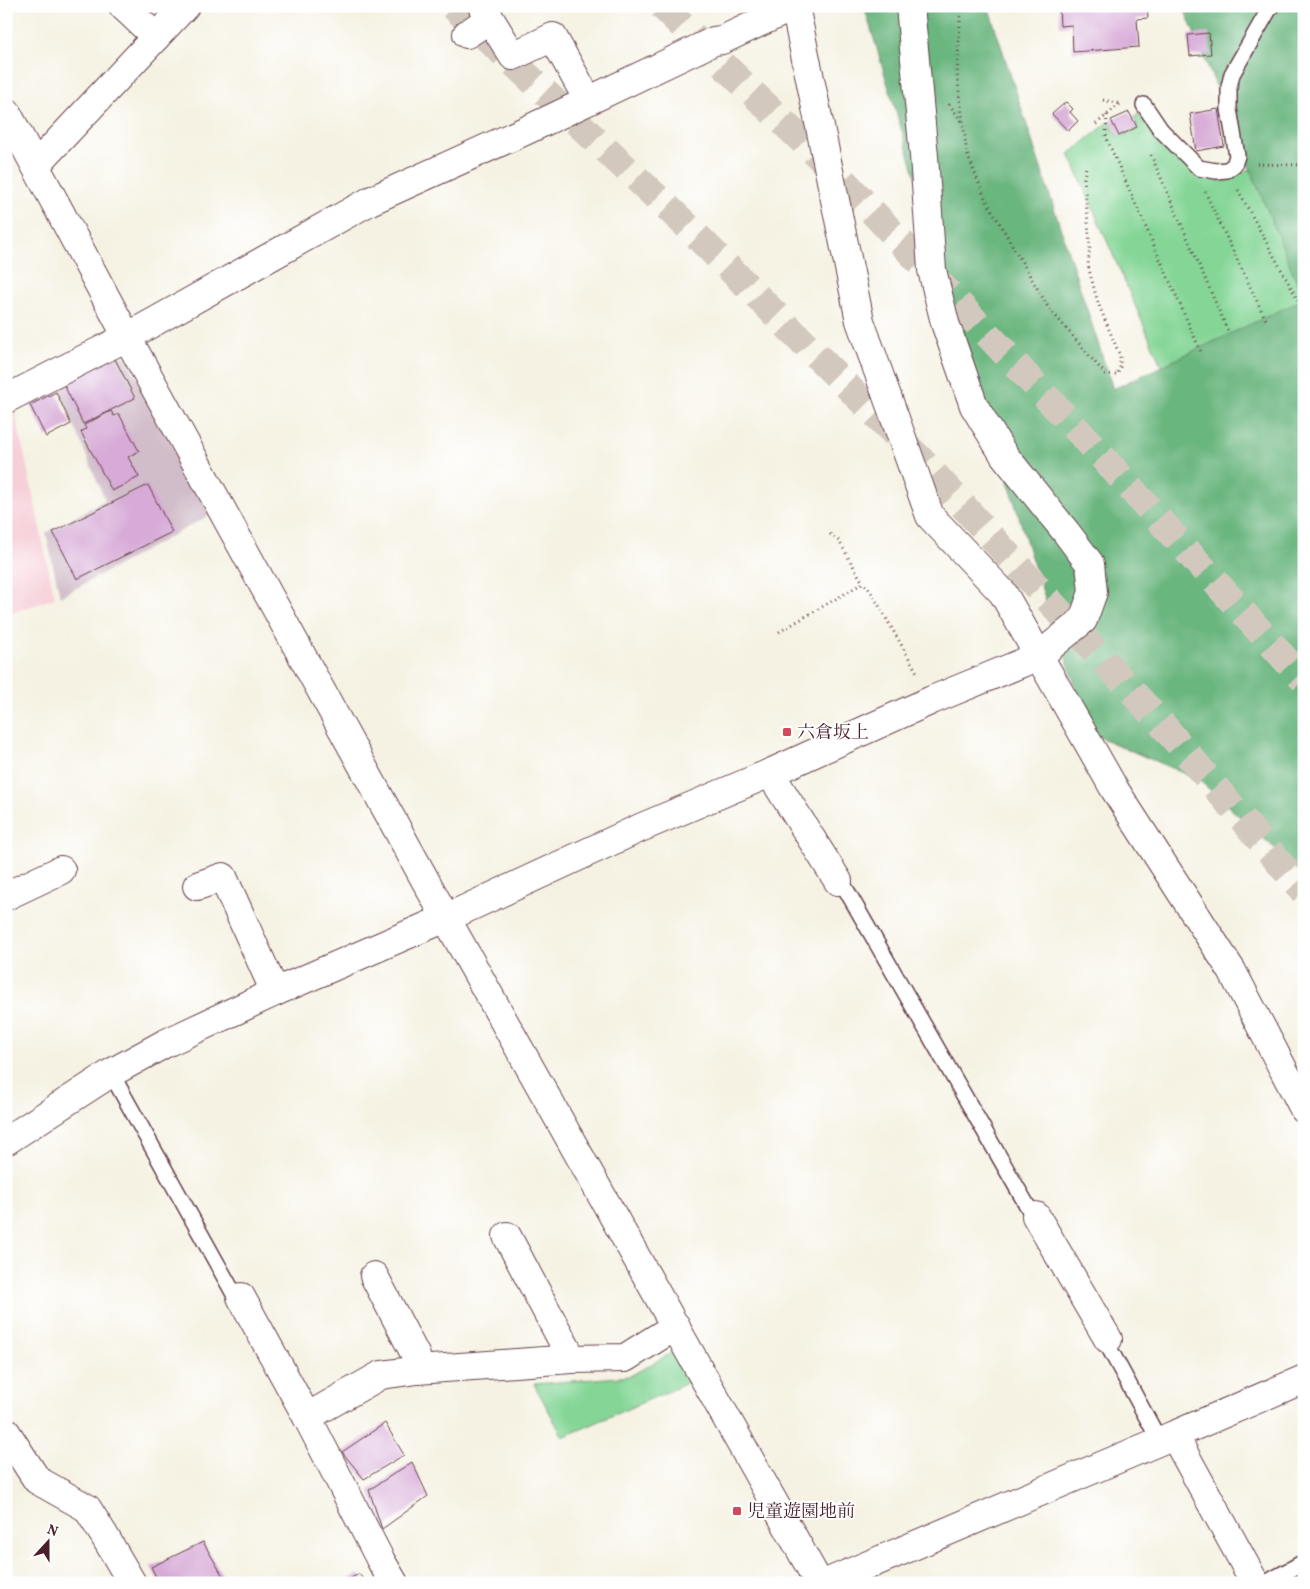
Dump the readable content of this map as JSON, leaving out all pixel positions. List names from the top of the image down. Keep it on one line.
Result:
{"places":{"transit":["六倉坂上","児童遊園地前"]},"north":"top"}
